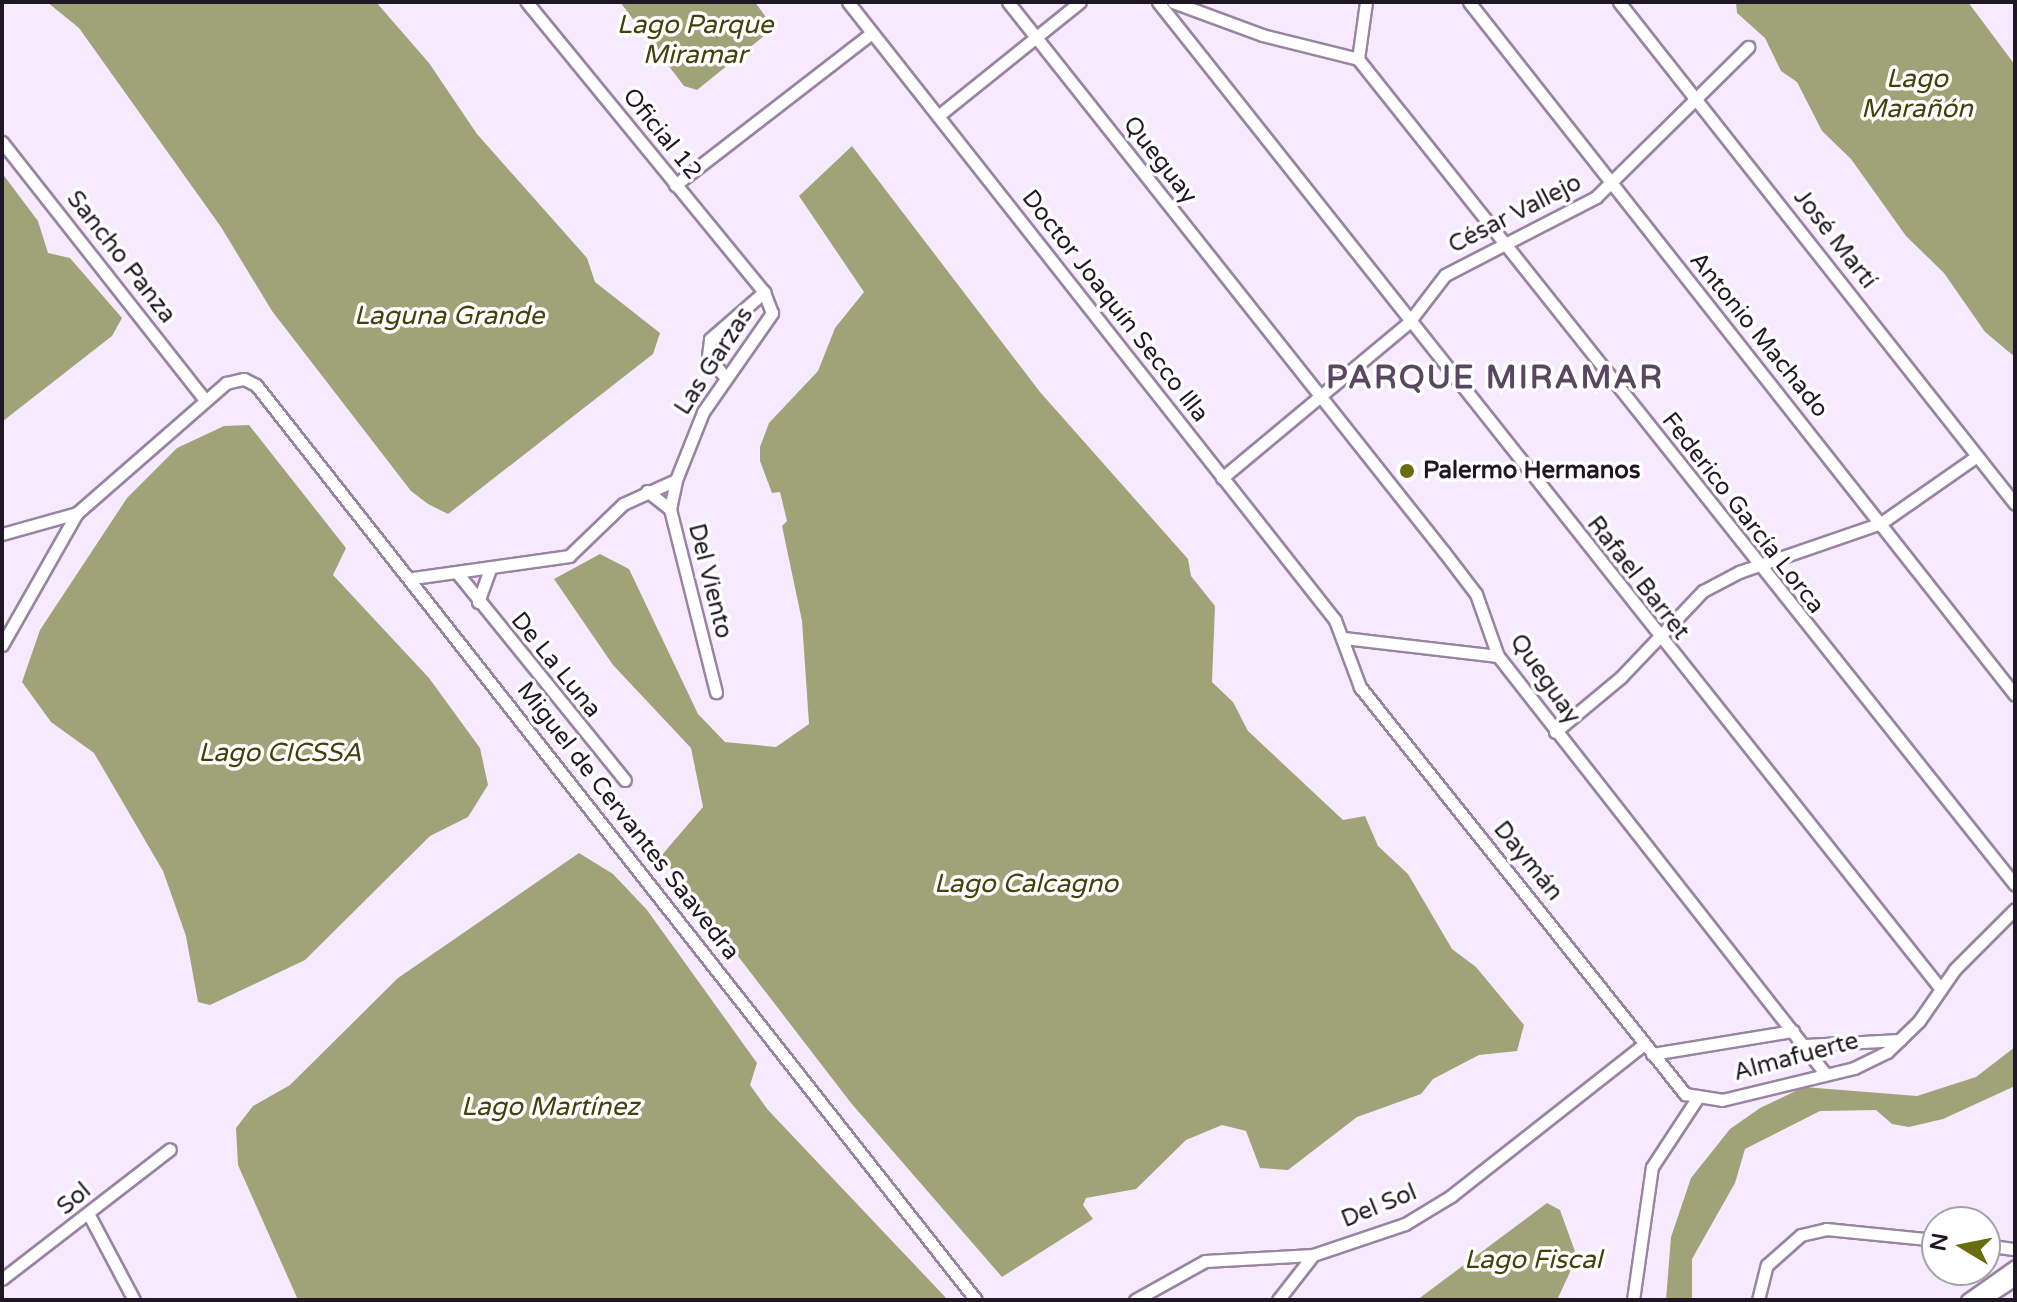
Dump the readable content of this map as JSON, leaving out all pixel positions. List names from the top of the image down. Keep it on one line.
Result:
{"streets":{"street":["Oficial 12","Queguay","César Vallejo","José Martí","Sancho Panza","Doctor Joaquín Secco Illa","Antonio Machado","Las Garzas","Federico García Lorca","Rafael Barret","Del Viento","De La Luna","Miguel de Cervantes Saavedra","Daymán","Almafuerte","Sol","Del Sol"]},"crossings":[["Oficial 12","Las Garzas"],["Queguay","César Vallejo"],["Queguay","Almafuerte"],["César Vallejo","José Martí"],["César Vallejo","Doctor Joaquín Secco Illa"],["César Vallejo","Antonio Machado"],["César Vallejo","Federico García Lorca"],["César Vallejo","Rafael Barret"],["Sancho Panza","Miguel de Cervantes Saavedra"],["Doctor Joaquín Secco Illa","Daymán"],["Las Garzas","Del Viento"],["Federico García Lorca","Almafuerte"],["Rafael Barret","Almafuerte"],["Daymán","Almafuerte"],["Daymán","Del Sol"],["Almafuerte","Del Sol"]],"districts":["PARQUE MIRAMAR"],"water":["Lago Parque Miramar","Lago Marañón","Laguna Grande","Lago CICSSA","Lago Calcagno","Lago Martínez","Lago Fiscal"],"places":["Palermo Hermanos"],"north":"left"}
